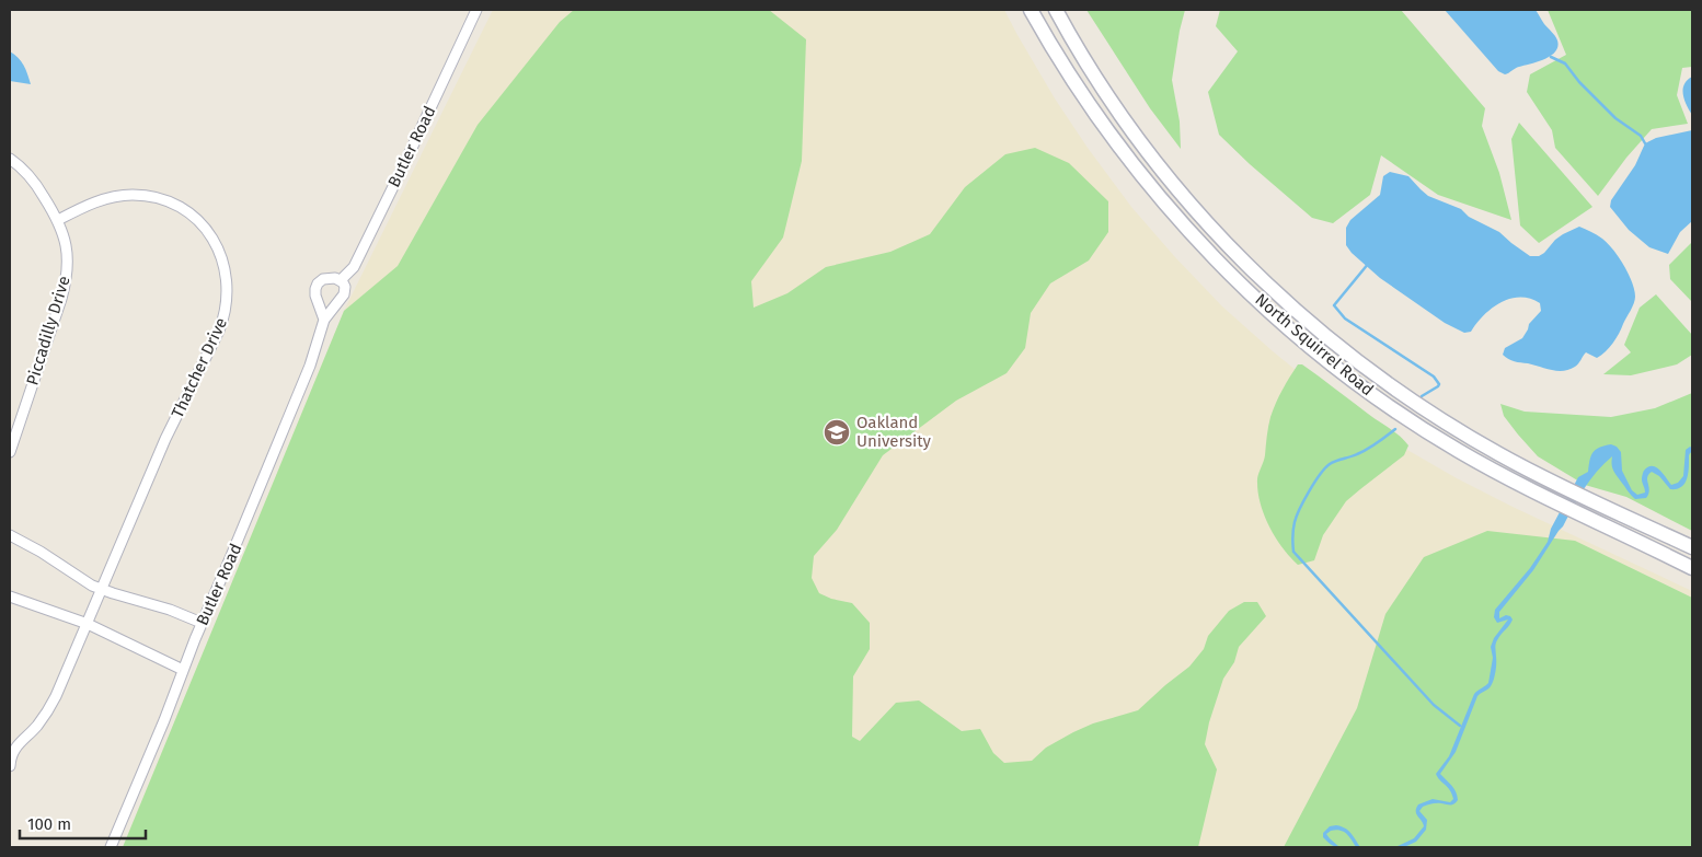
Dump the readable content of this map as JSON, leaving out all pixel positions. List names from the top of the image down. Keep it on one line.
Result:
{"streets":{"main road":["North Squirrel Road"],"street":["Butler Road","Piccadilly Drive","Thatcher Drive"]},"crossings":[["Piccadilly Drive","Thatcher Drive"]],"places":{"school or university":["Oakland University"]},"scale_bar":"100 m"}
